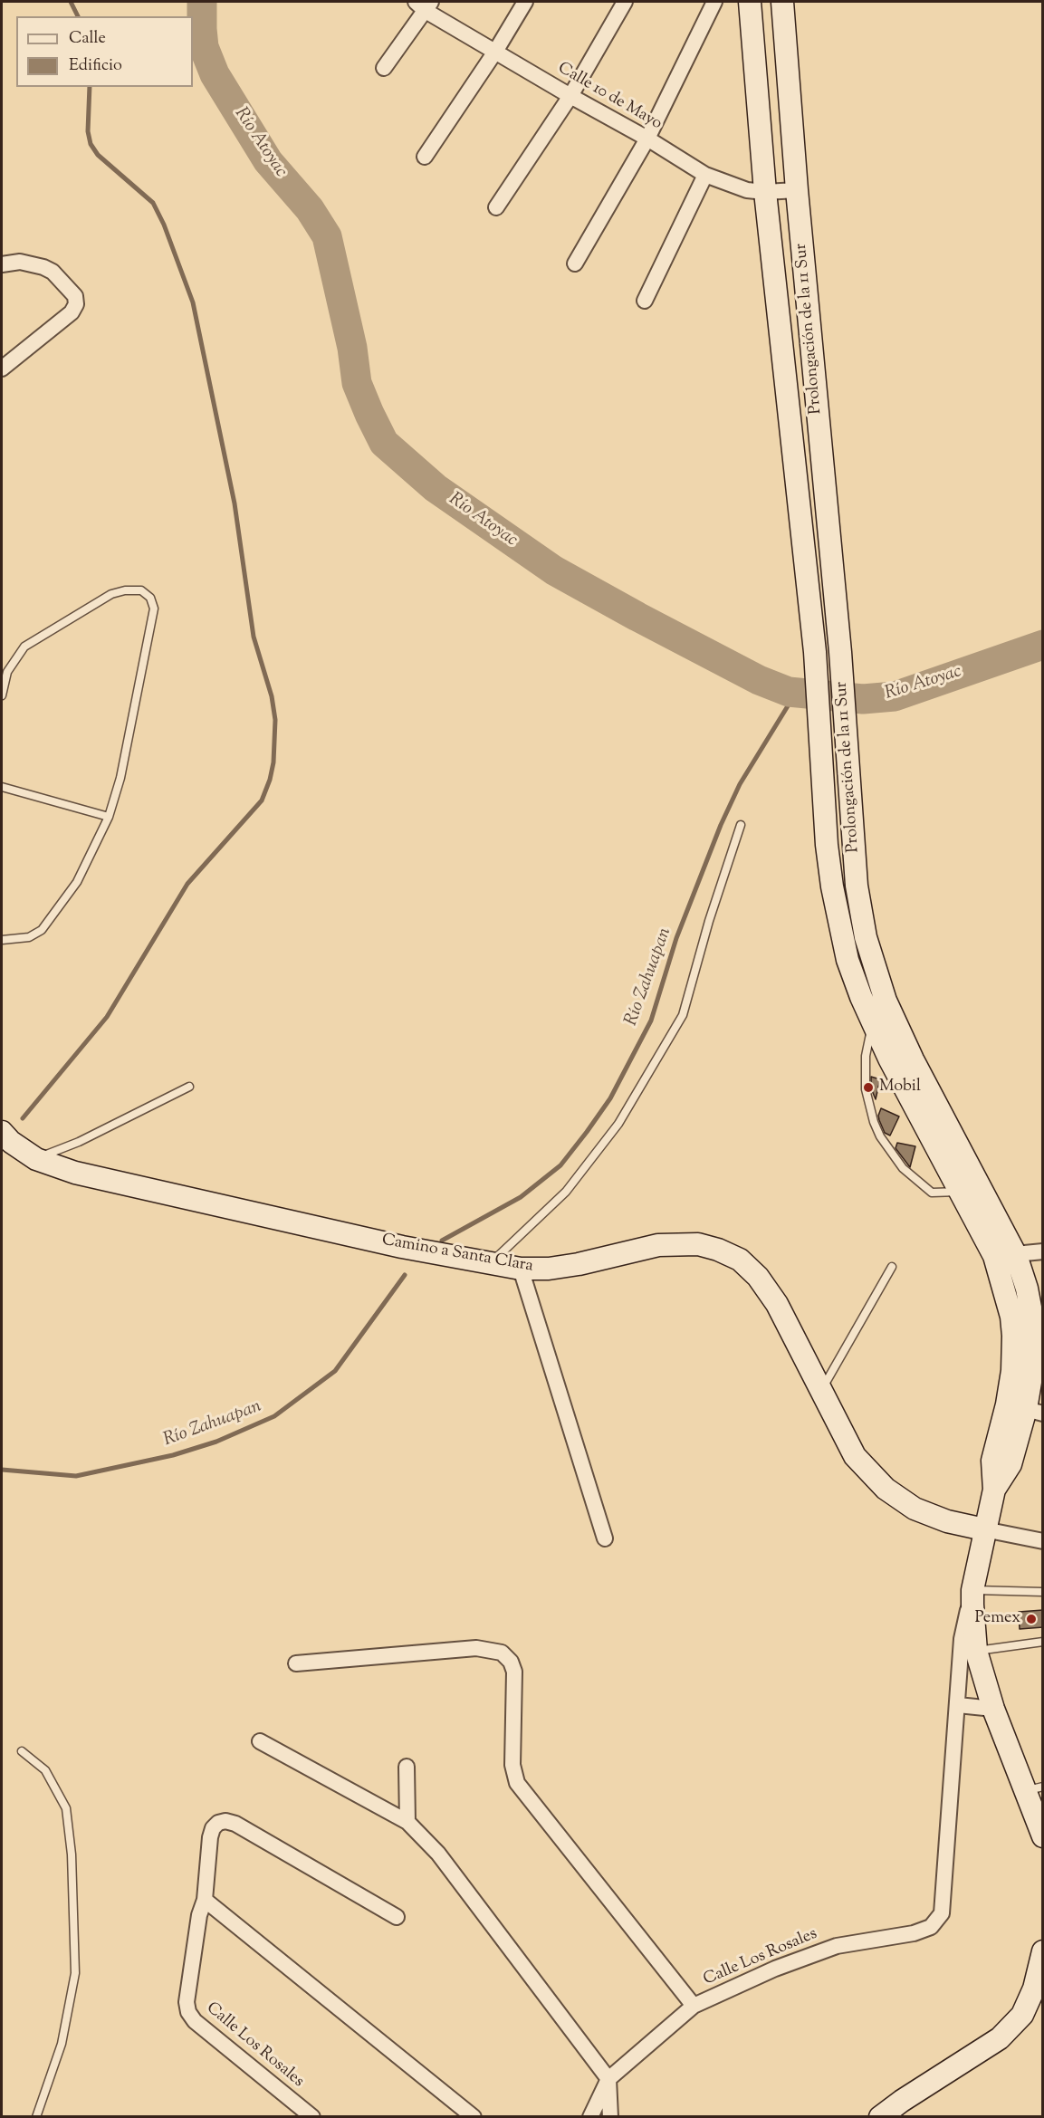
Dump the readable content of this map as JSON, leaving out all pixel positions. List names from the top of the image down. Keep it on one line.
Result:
{"streets":{"main road":["Prolongación de la 11 Sur","Camino a Santa Clara"],"street":["Calle 10 de Mayo","Calle Los Rosales"]},"crossings":[["Calle 10 de Mayo","Prolongación de la 11 Sur"],["Prolongación de la 11 Sur","Camino a Santa Clara"],["Prolongación de la 11 Sur","Calle Los Rosales"]],"water":["Río Atoyac","Río Zahuapan"],"places":["Mobil","Pemex"],"legend":["Calle","Edificio"]}
